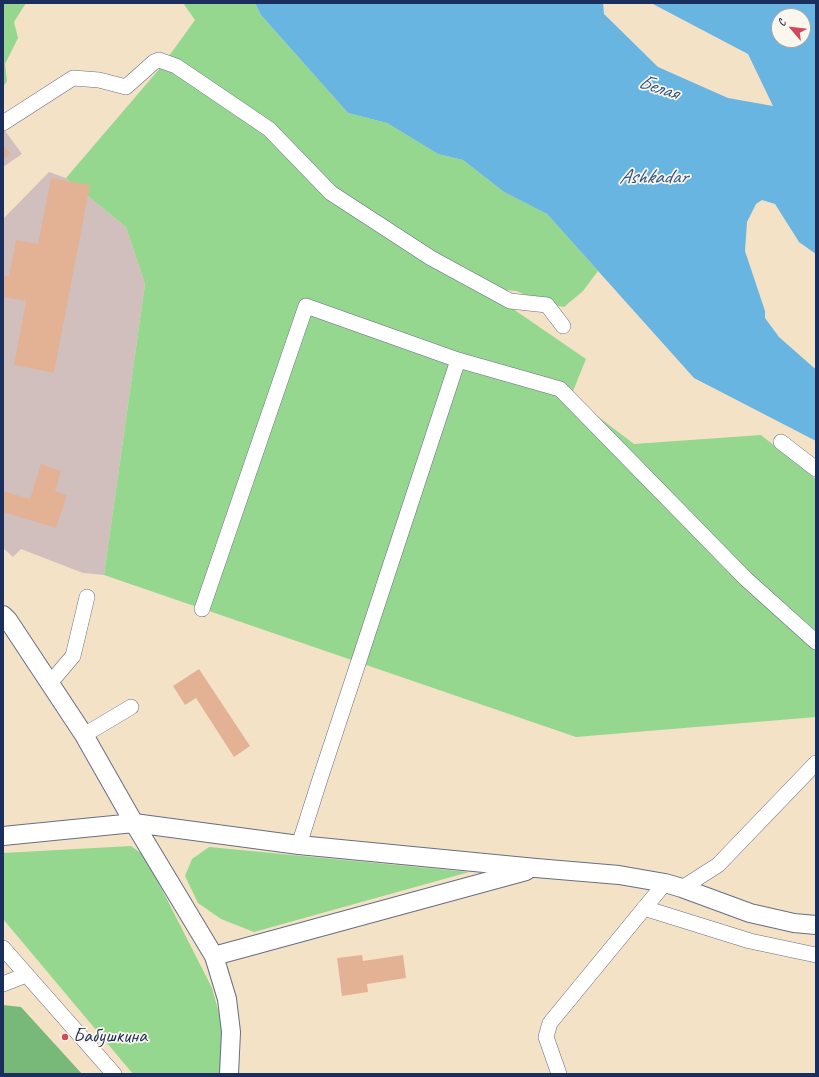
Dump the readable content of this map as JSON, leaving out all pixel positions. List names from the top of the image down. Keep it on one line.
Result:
{"water":["Белая","Ashkadar"],"places":["Бабушкина"],"north":"top left"}
